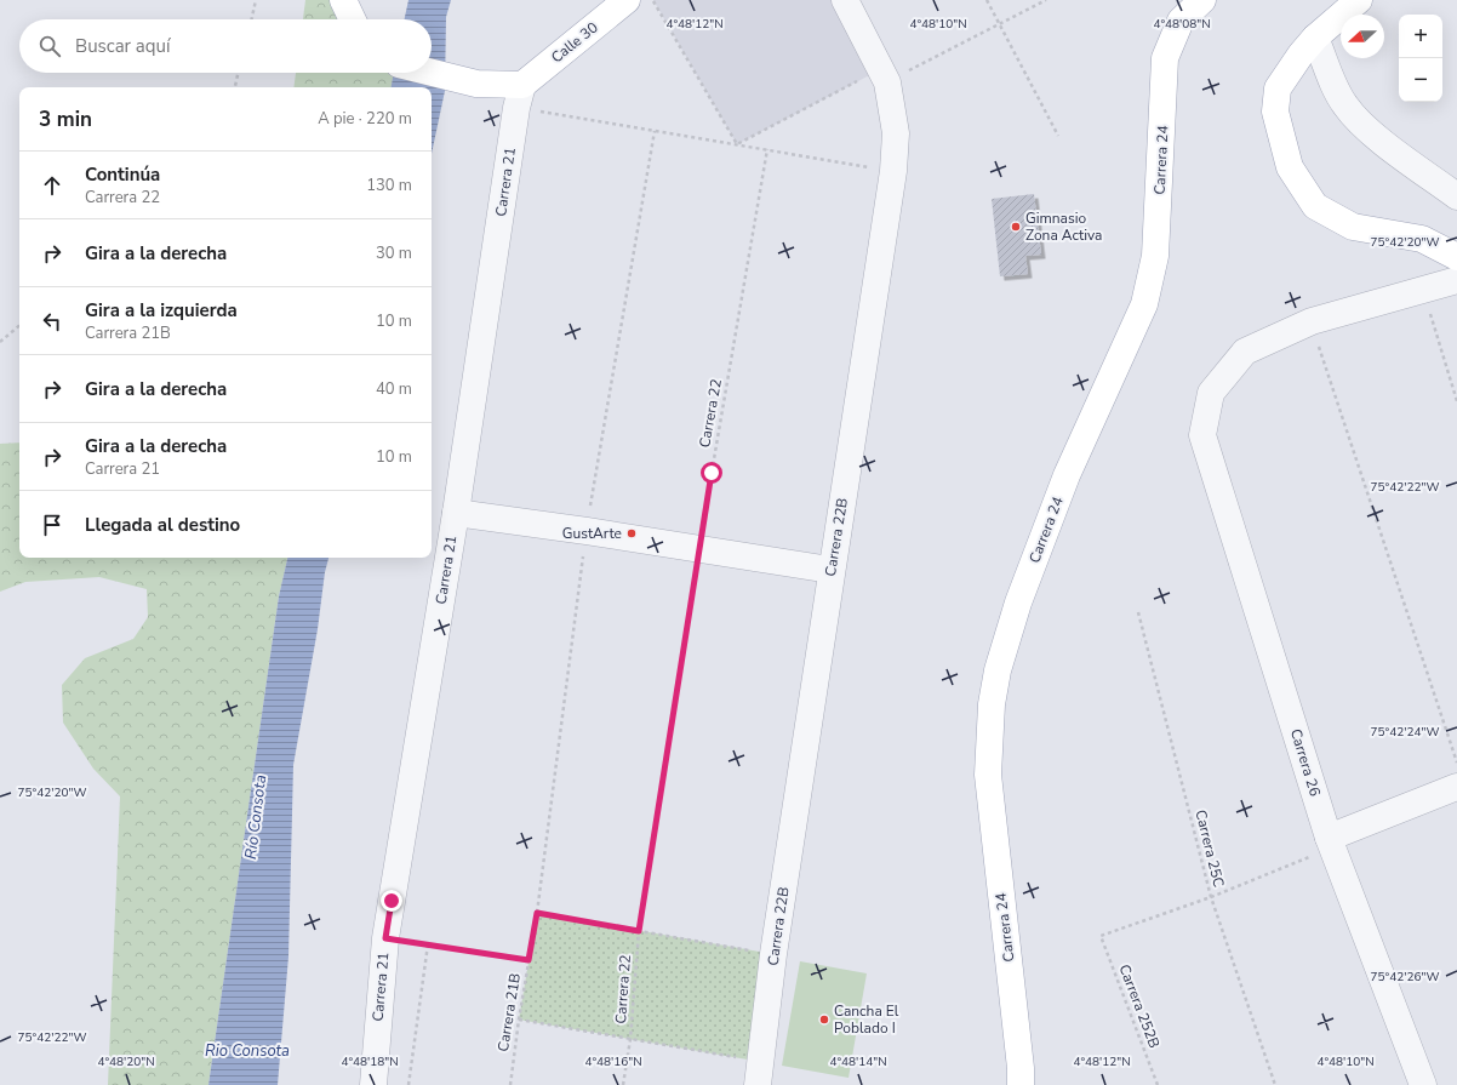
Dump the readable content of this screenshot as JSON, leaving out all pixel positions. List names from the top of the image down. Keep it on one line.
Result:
{"streets":{"main road":["Calle 30","Carrera 24"],"street":["Carrera 21","Carrera 22B","Carrera 26"],"path":["Carrera 22","Carrera 25C","Carrera 252B","Carrera 21B"]},"crossings":[["Calle 30","Carrera 21"],["Carrera 22","Carrera 21B"],["Carrera 25C","Carrera 252B"]],"water":["Río Consota","Rio Consota"],"places":["Gimnasio Zona Activa","GustArte","Cancha El Poblado I"],"north":"left","page":{"map_buttons":["+","−"],"search":"Buscar aquí","heading":["3 min","A pie · 220 m"],"list":[["Continúa","Carrera 22","130 m"],["Gira a la derecha","30 m"],["Gira a la izquierda","Carrera 21B","10 m"],["Gira a la derecha","40 m"],["Gira a la derecha","Carrera 21","10 m"],"Llegada al destino"]},"coordinates":["4°48'12\"N","4°48'10\"N","4°48'08\"N","75°42'20\"W","75°42'22\"W","75°42'24\"W","75°42'26\"W","4°48'20\"N","4°48'18\"N","4°48'16\"N","4°48'14\"N"]}
